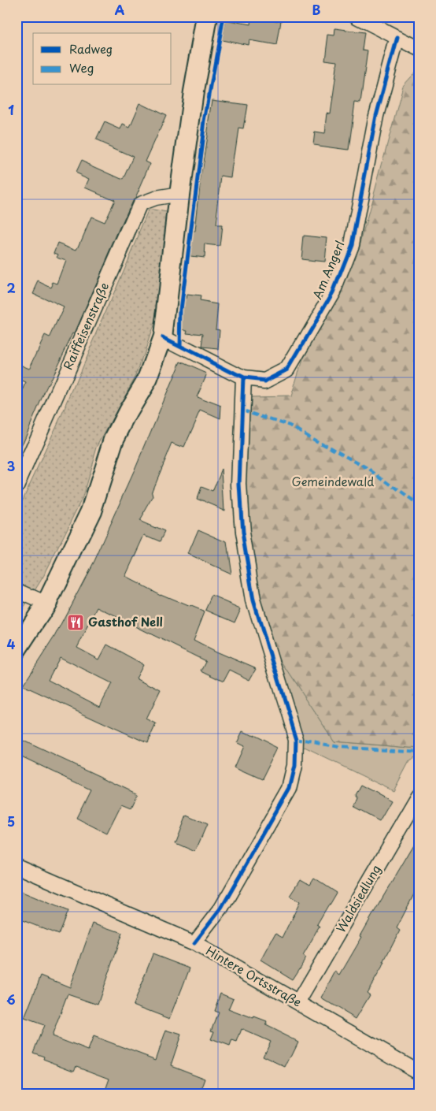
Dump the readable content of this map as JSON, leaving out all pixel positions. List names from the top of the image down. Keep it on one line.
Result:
{"streets":{"street":["Am Angerl","Raiffeisenstraße","Waldsiedlung","Hintere Ortsstraße"]},"crossings":[["Waldsiedlung","Hintere Ortsstraße"]],"parks":["Gemeindewald"],"places":{"restaurant":["Gasthof Nell"]},"legend":["Radweg","Weg"],"grid":{"columns":["A","B"],"rows":["1","2","3","4","5","6"]}}
